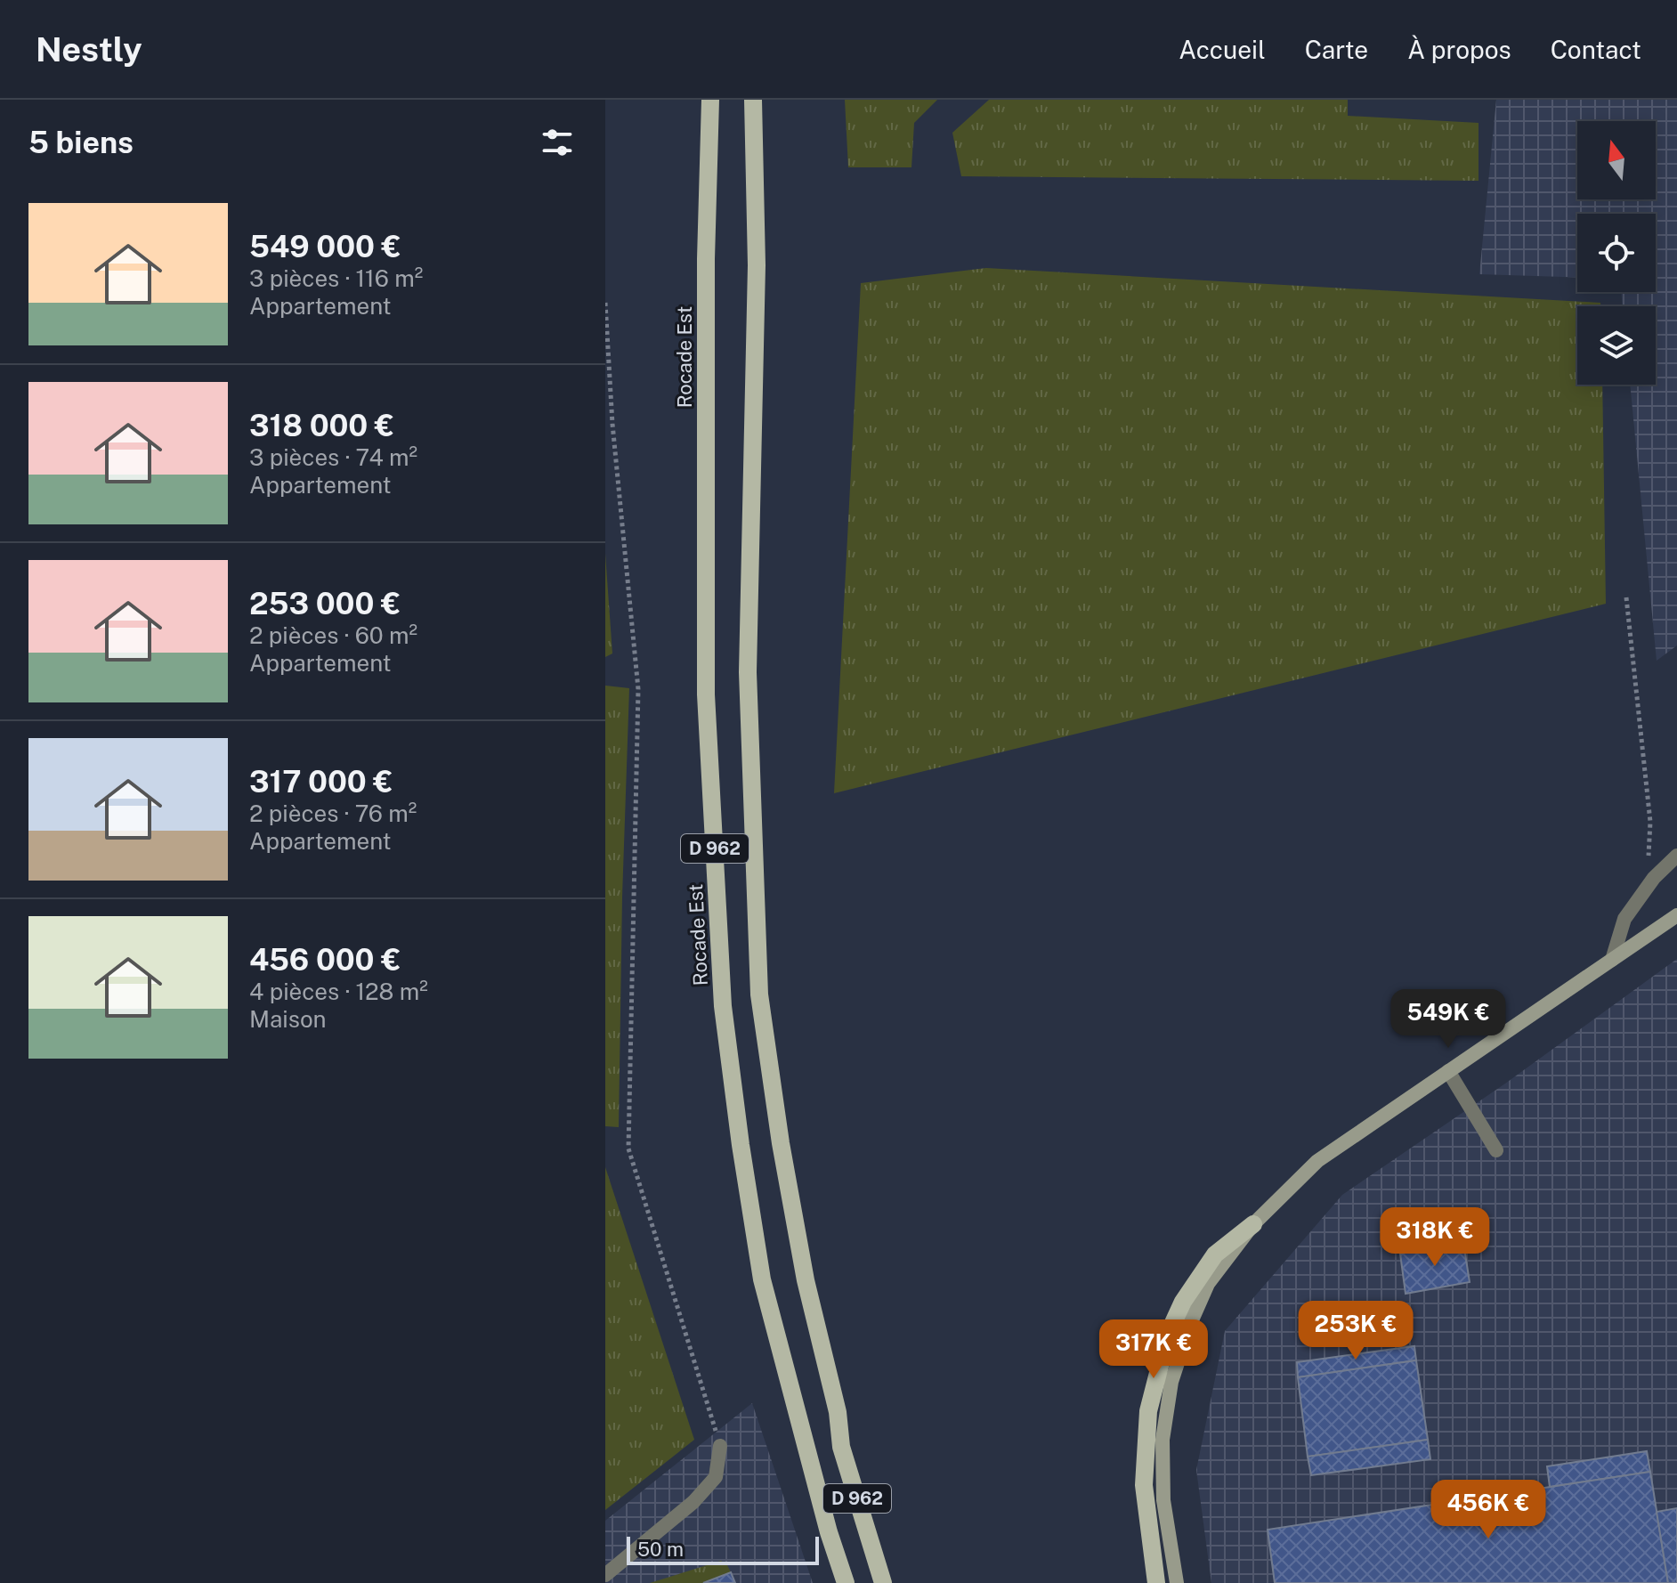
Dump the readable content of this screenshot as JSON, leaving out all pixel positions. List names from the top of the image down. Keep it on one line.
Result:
{"streets":{"main road":["Rocade Est","D 962"]},"scale_bar":"50 m","north":"top","page":{"header":"Nestly","nav":["Accueil","Carte","À propos","Contact"],"heading":"5 biens","list":[{"name":"549 000 €","note":"3 pièces · 116 m² · Appartement"},{"name":"318 000 €","note":"3 pièces · 74 m² · Appartement"},{"name":"253 000 €","note":"2 pièces · 60 m² · Appartement"},{"name":"317 000 €","note":"2 pièces · 76 m² · Appartement"},{"name":"456 000 €","note":"4 pièces · 128 m² · Maison"}],"price":["549K €","318K €","253K €","317K €","456K €"],"scale":"50 m"}}
